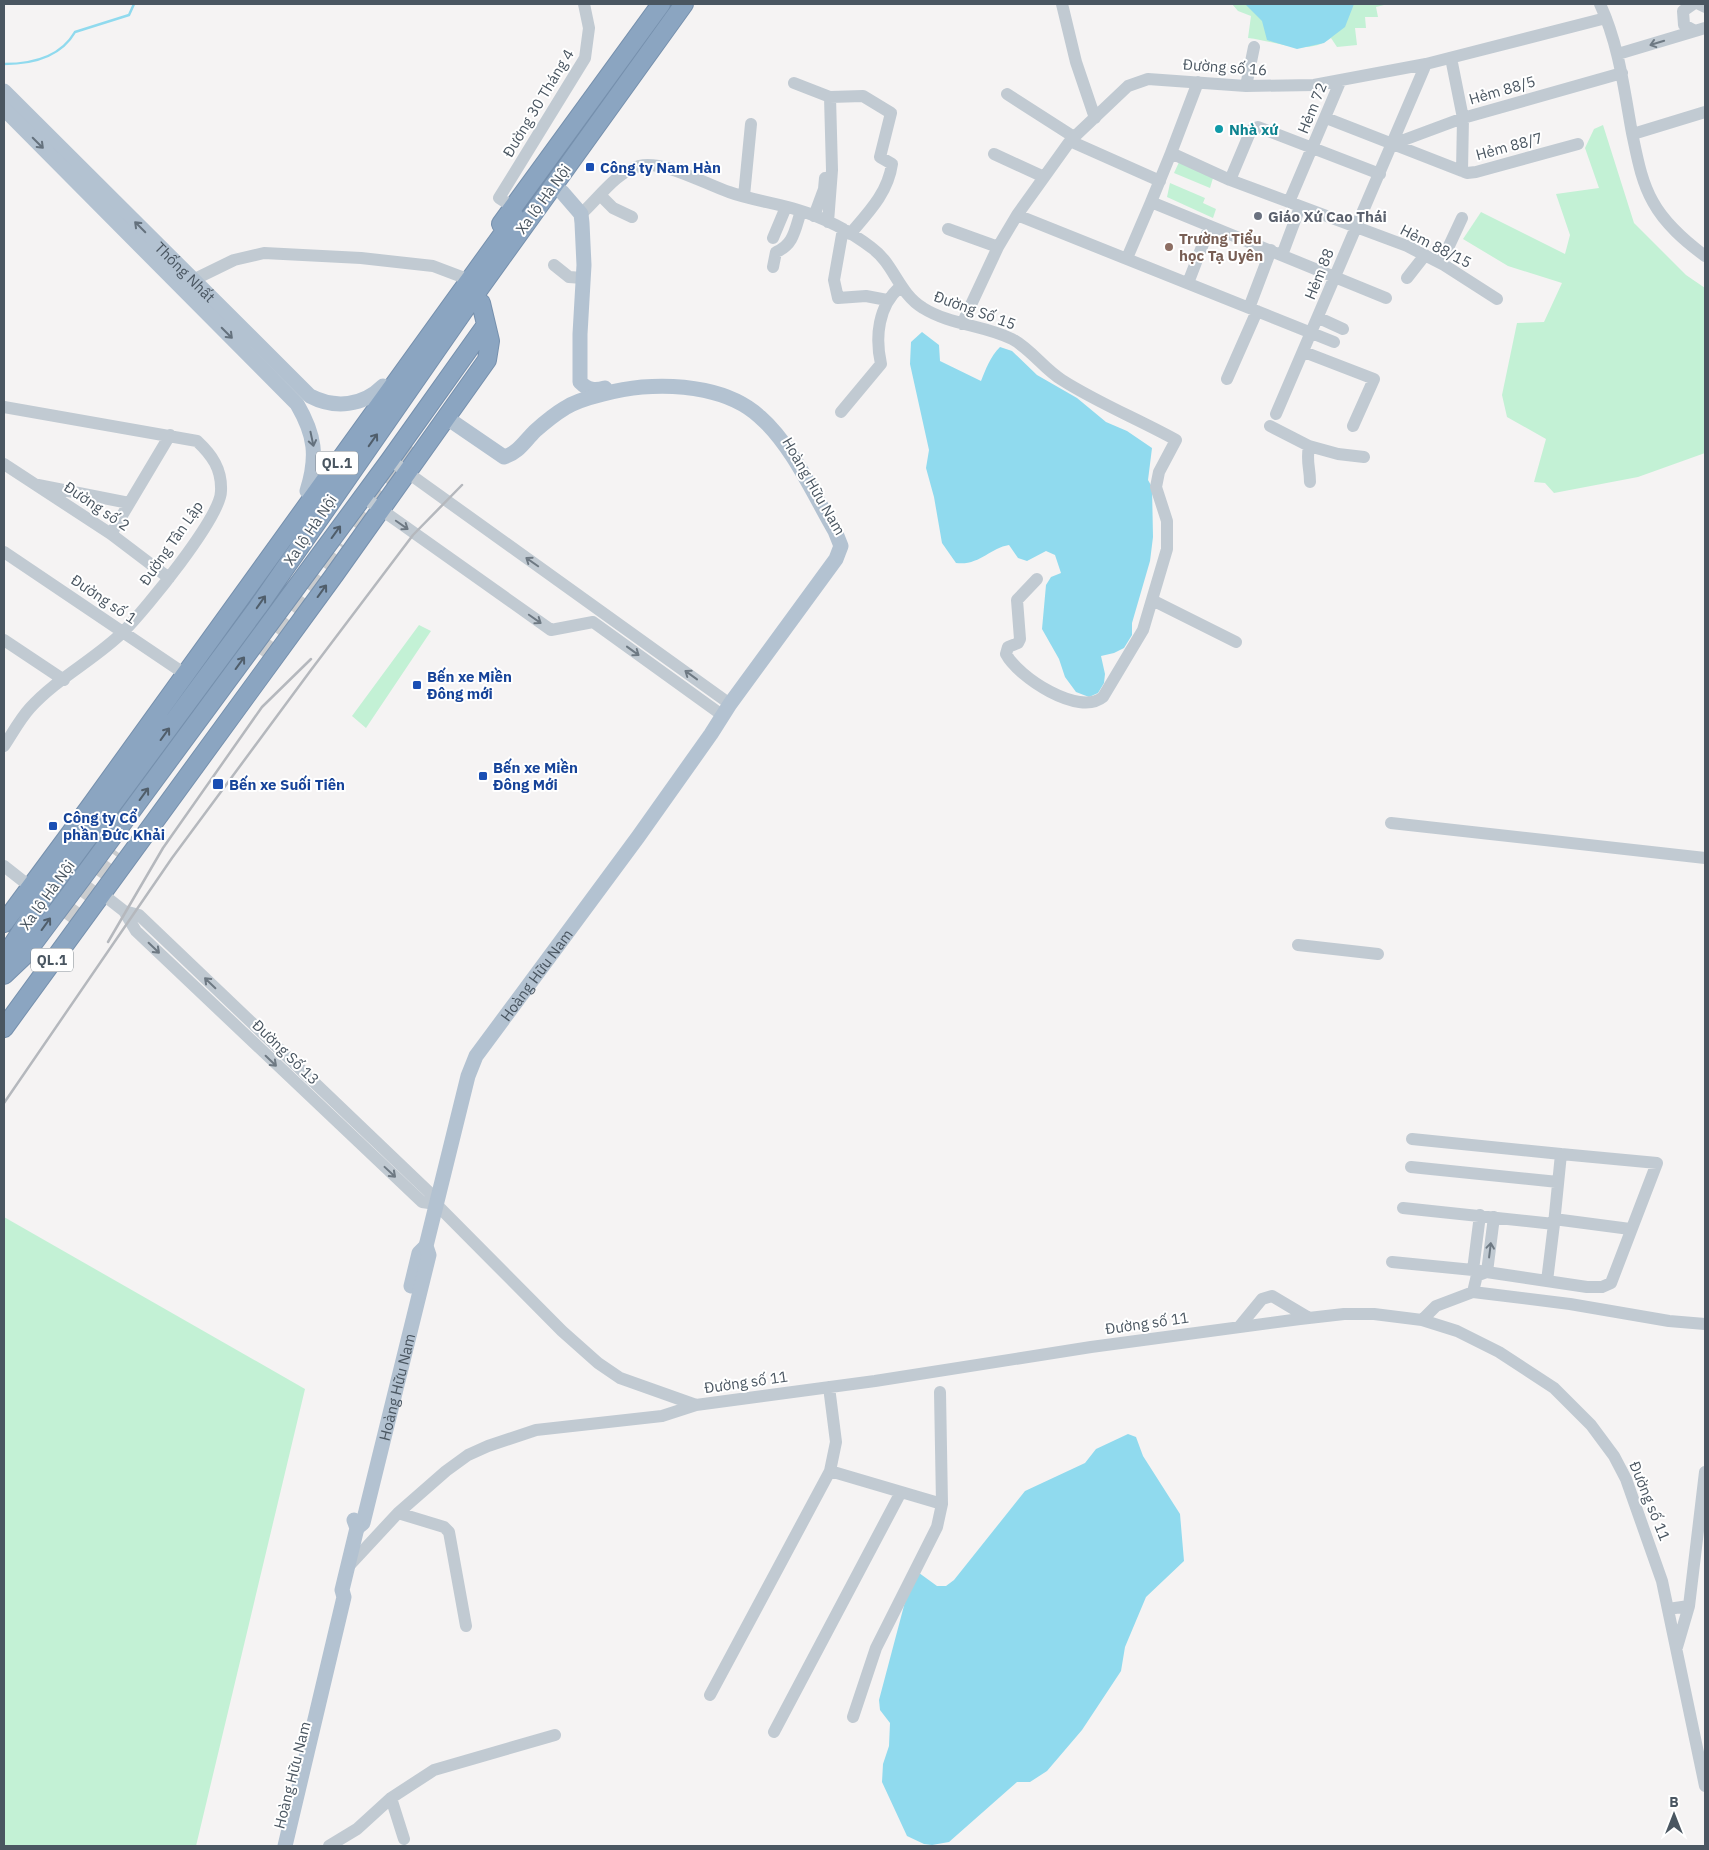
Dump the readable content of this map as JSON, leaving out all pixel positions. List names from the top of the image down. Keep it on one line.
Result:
{"streets":{"highway":["Xa lộ Hà Nội","QL.1"],"main road":["Thống Nhất","Hoàng Hữu Nam"],"street":["Đường số 16","Hẻm 88/5","Đường 30 Tháng 4","Hẻm 72","Hẻm 88/7","Hẻm 88/15","Hẻm 88","Đường Số 15","Đường số 2","Đường Tân Lập","Đường số 1","Đường Số 13","Đường số 11"]},"crossings":[["Đường số 16","Hẻm 72"],["Đường số 16","Hẻm 88"],["Đường số 16","Đường Số 15"],["Hẻm 88/5","Hẻm 88/7"],["Hẻm 88/5","Hẻm 88"],["Đường 30 Tháng 4","Xa lộ Hà Nội"],["Hẻm 72","Hẻm 88/7"],["Hẻm 72","Hẻm 88/15"],["Hẻm 88/7","Hẻm 88"],["Xa lộ Hà Nội","Thống Nhất"],["Xa lộ Hà Nội","QL.1"],["Xa lộ Hà Nội","Đường số 1"],["Hẻm 88/15","Hẻm 88"],["Đường Số 15","Hoàng Hữu Nam"],["QL.1","Hoàng Hữu Nam"],["QL.1","Đường Số 13"],["Hoàng Hữu Nam","Đường Số 13"],["Hoàng Hữu Nam","Đường số 11"],["Đường số 2","Đường Tân Lập"],["Đường Tân Lập","Đường số 1"],["Đường Số 13","Đường số 11"]],"places":{"other":["Nhà xứ","Giáo Xứ Cao Thái","Trường Tiểu học Tạ Uyên"],"transit":["Công ty Nam Hàn","Bến xe Miền Đông mới","Bến xe Miền Đông Mới","Bến xe Suối Tiên","Công ty Cổ phần Đức Khải"]},"north":"top"}
